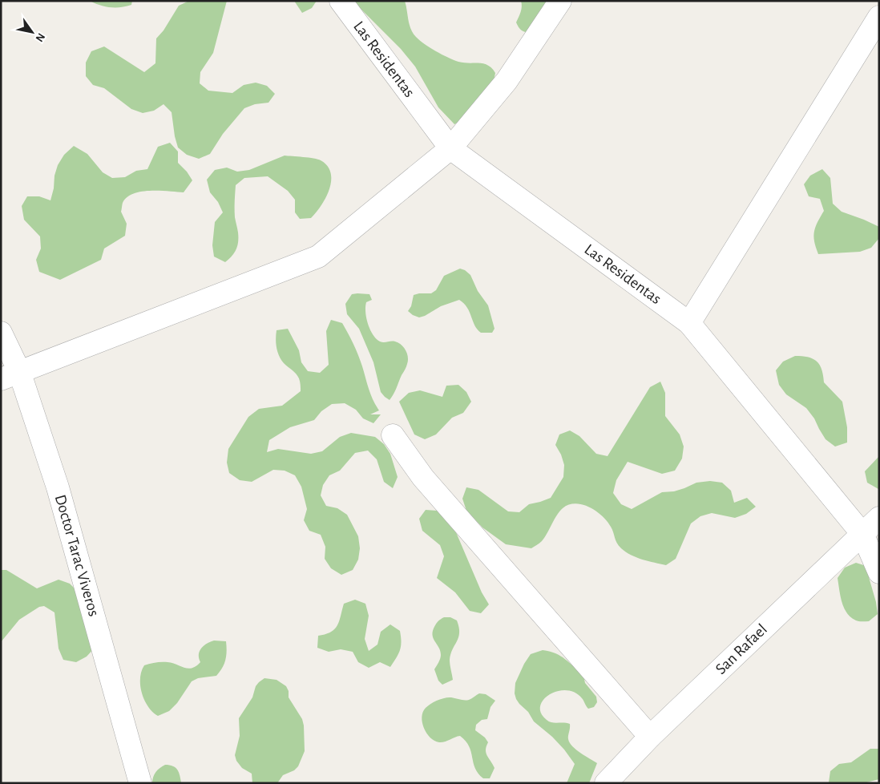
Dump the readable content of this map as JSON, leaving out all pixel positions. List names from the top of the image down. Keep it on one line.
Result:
{"streets":{"street":["Las Residentas","Doctor Tarac Viveros","San Rafael"]},"crossings":[["Las Residentas","San Rafael"]],"north":"bottom right"}
